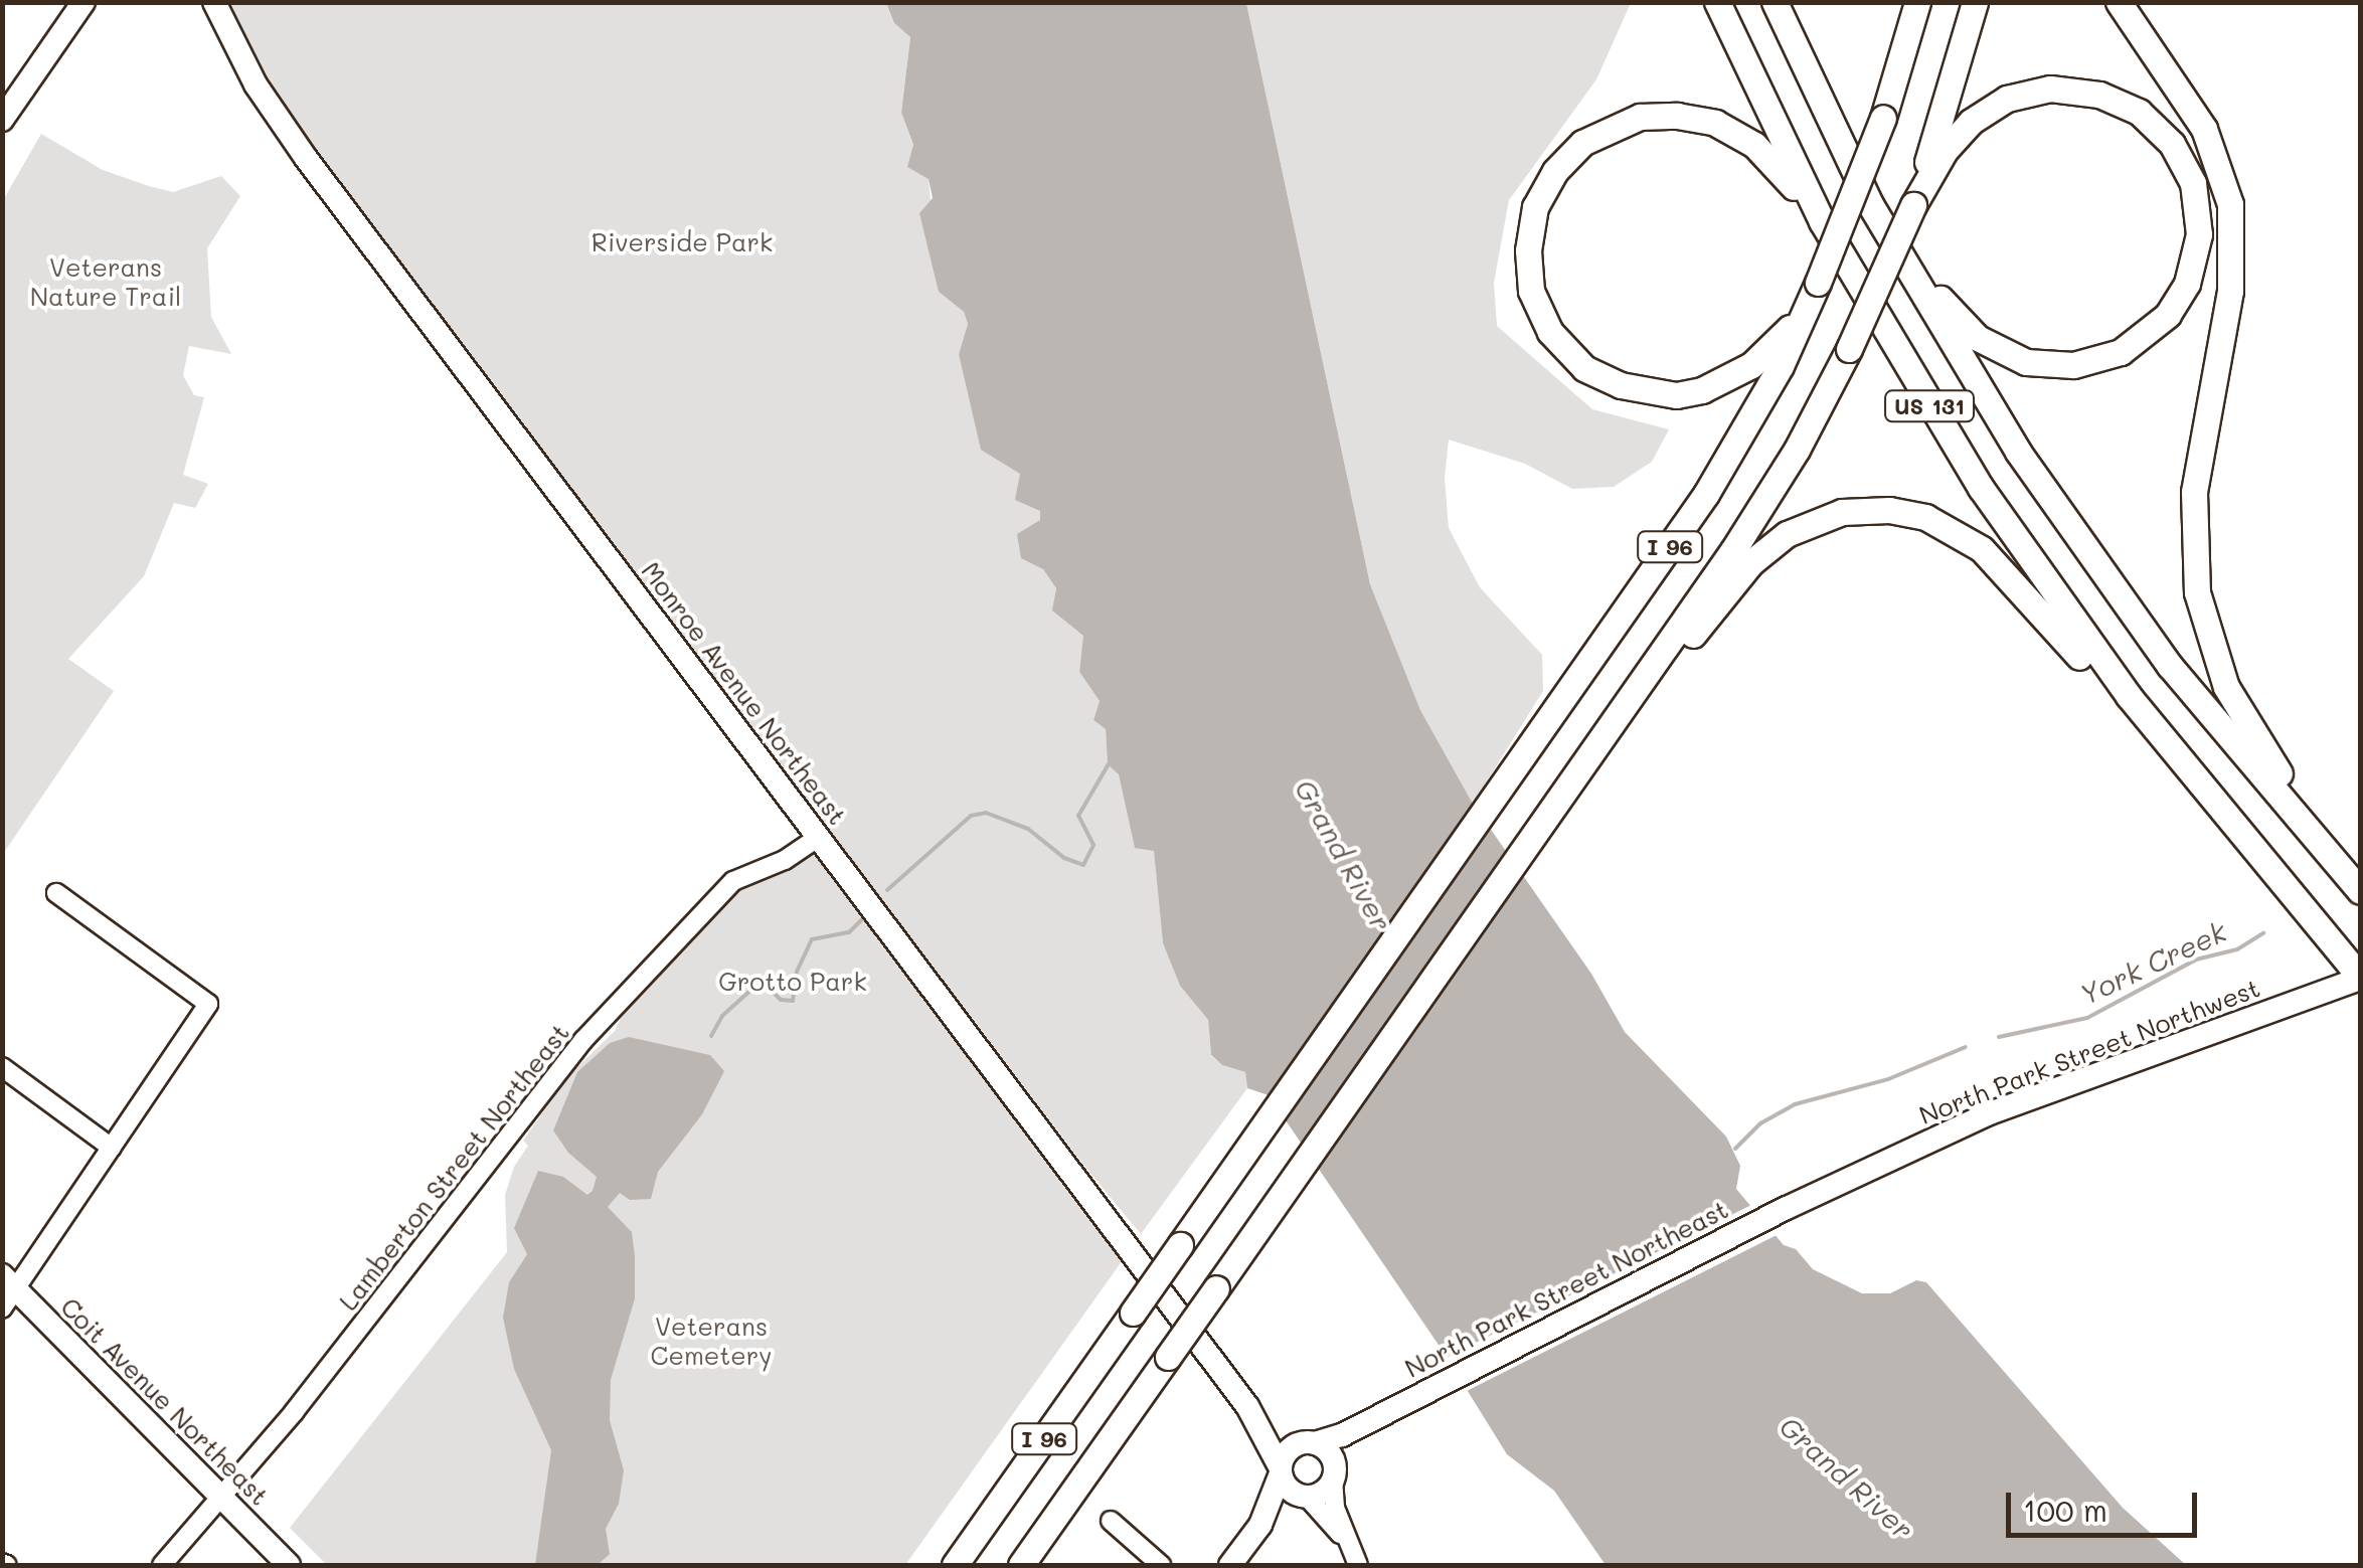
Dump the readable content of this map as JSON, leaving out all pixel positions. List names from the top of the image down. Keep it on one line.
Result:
{"streets":{"highway":["US 131","I 96"],"main road":["Monroe Avenue Northeast","North Park Street Northwest","North Park Street Northeast","Coit Avenue Northeast"],"street":["Lamberton Street Northeast"]},"crossings":[["US 131","North Park Street Northwest"],["Monroe Avenue Northeast","Lamberton Street Northeast"],["Monroe Avenue Northeast","North Park Street Northeast"],["North Park Street Northwest","North Park Street Northeast"],["Lamberton Street Northeast","Coit Avenue Northeast"]],"water":["Grand River","York Creek"],"parks":["Riverside Park","Veterans Nature Trail","Grotto Park","Veterans Cemetery"],"scale_bar":"100 m"}
